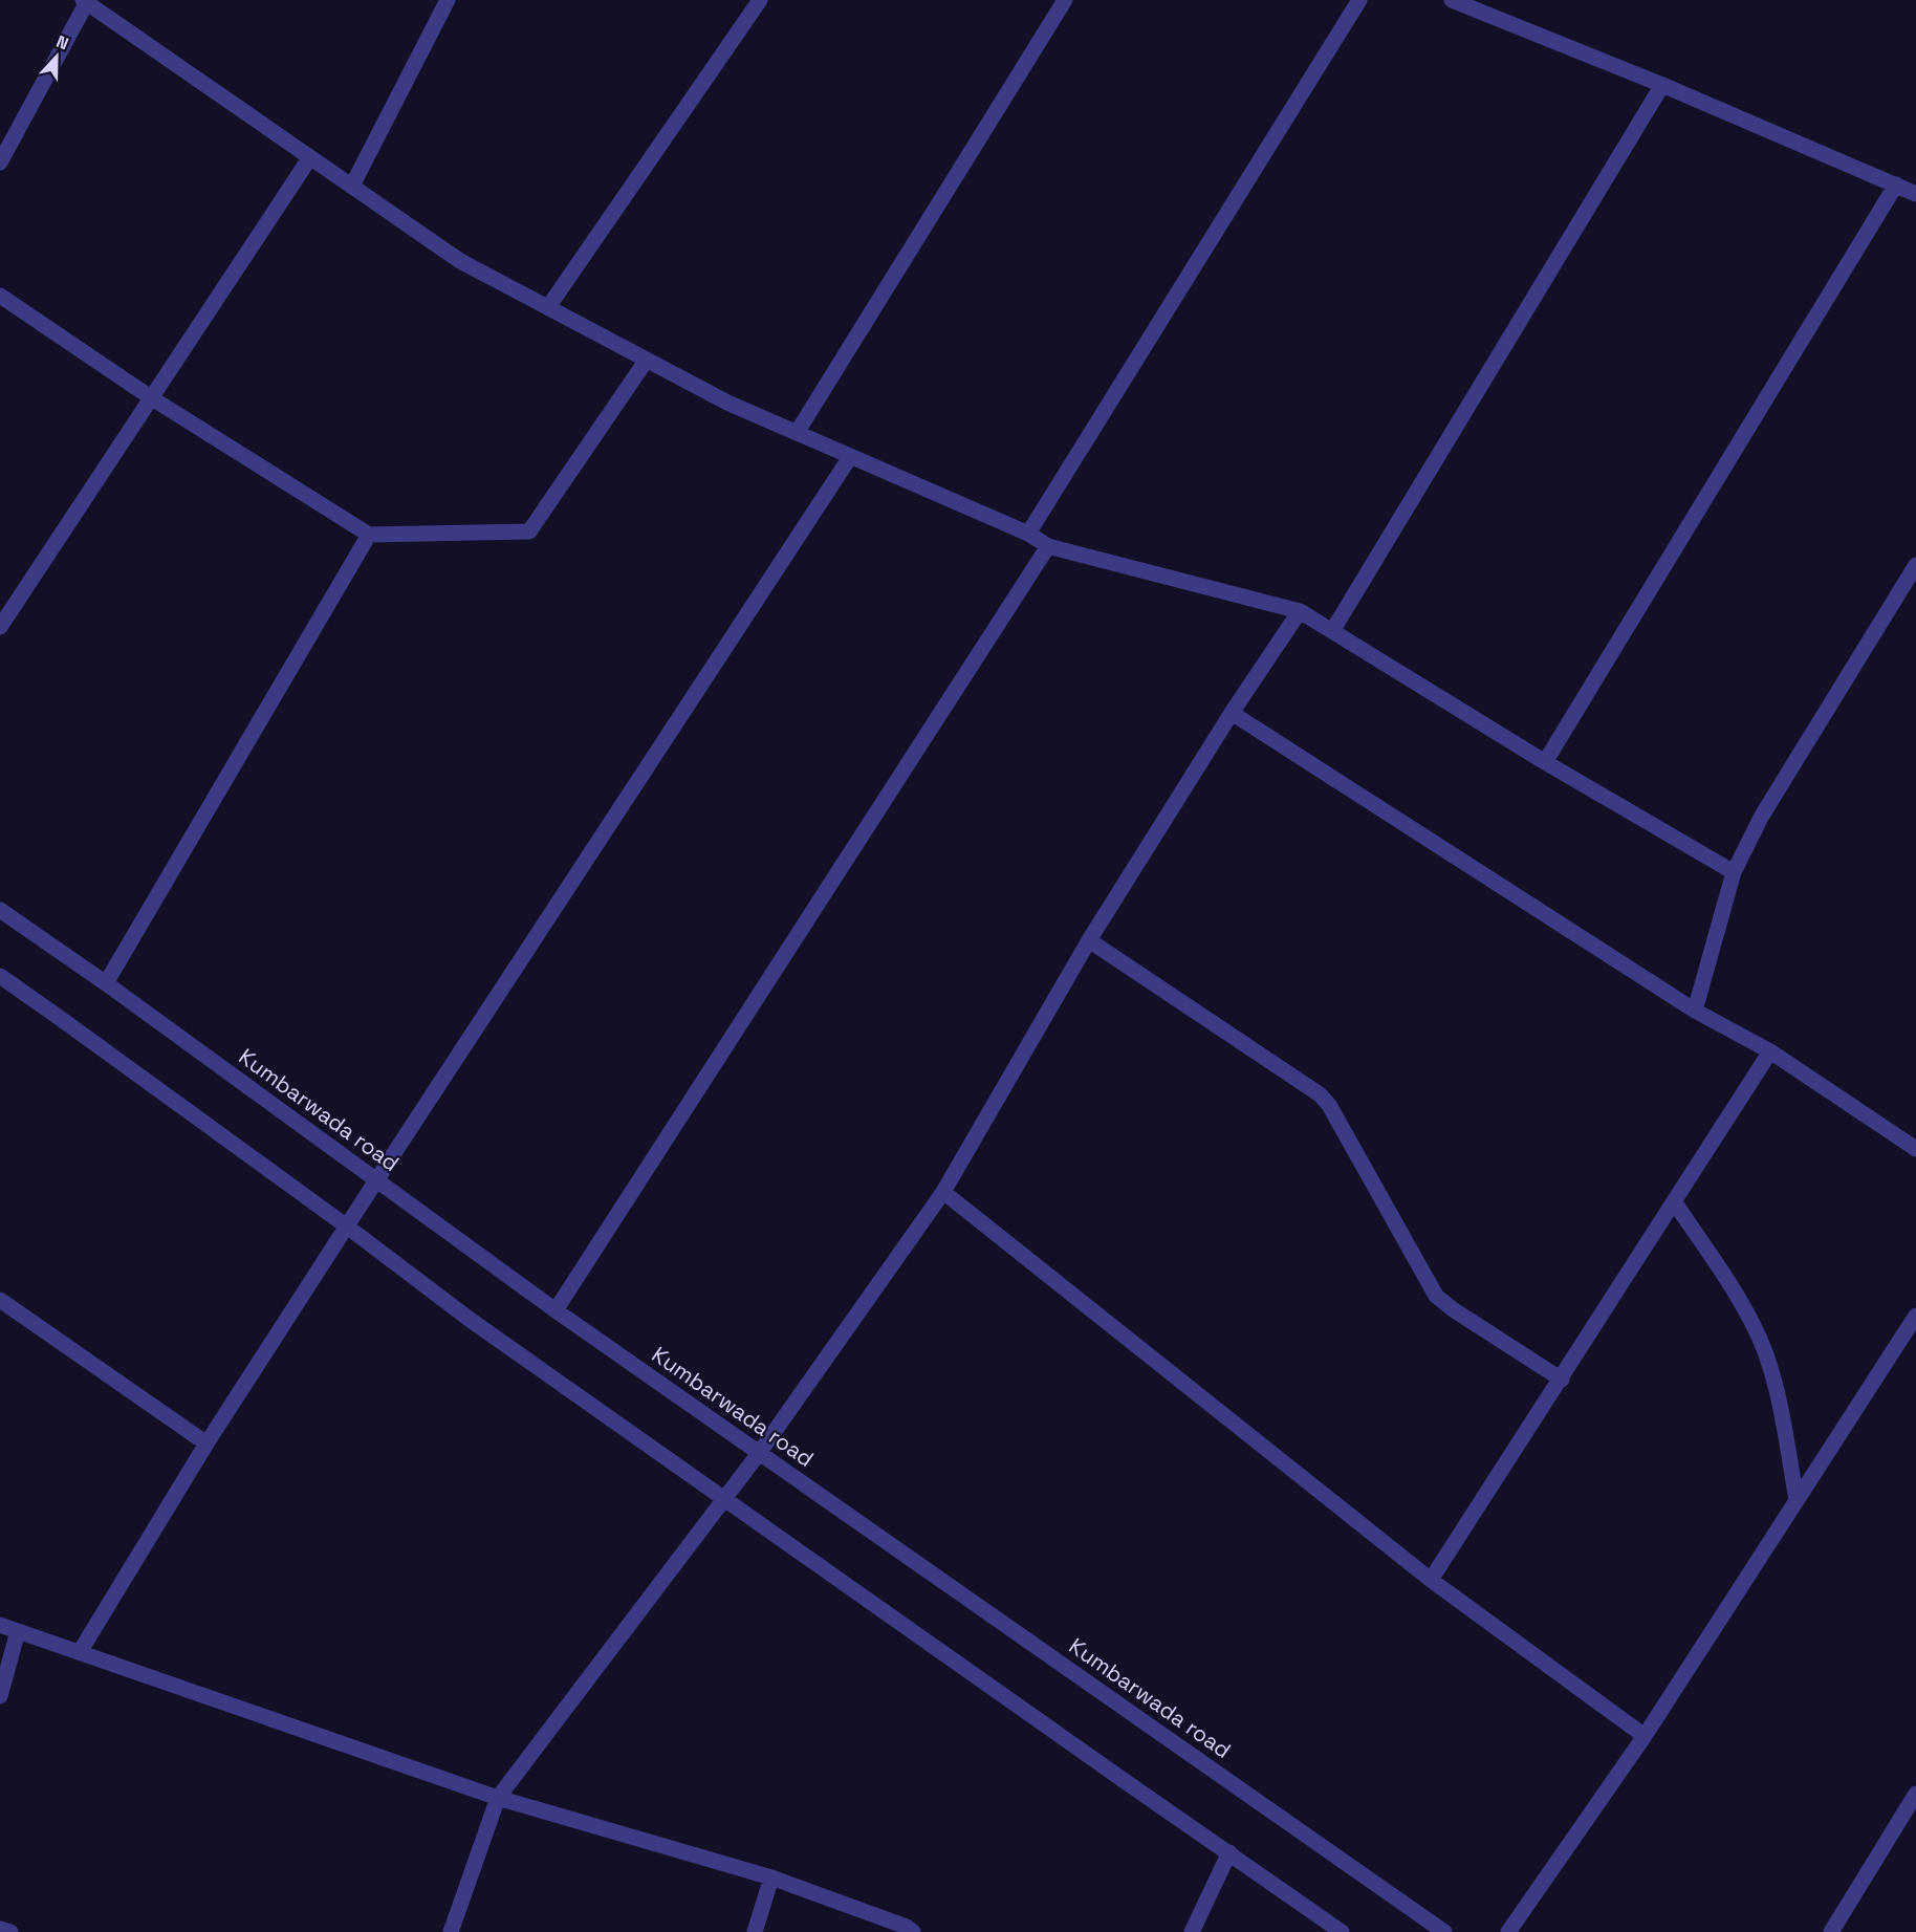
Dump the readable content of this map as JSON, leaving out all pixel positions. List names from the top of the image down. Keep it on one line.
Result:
{"streets":{"street":["Kumbarwada road"]},"north":"top"}
